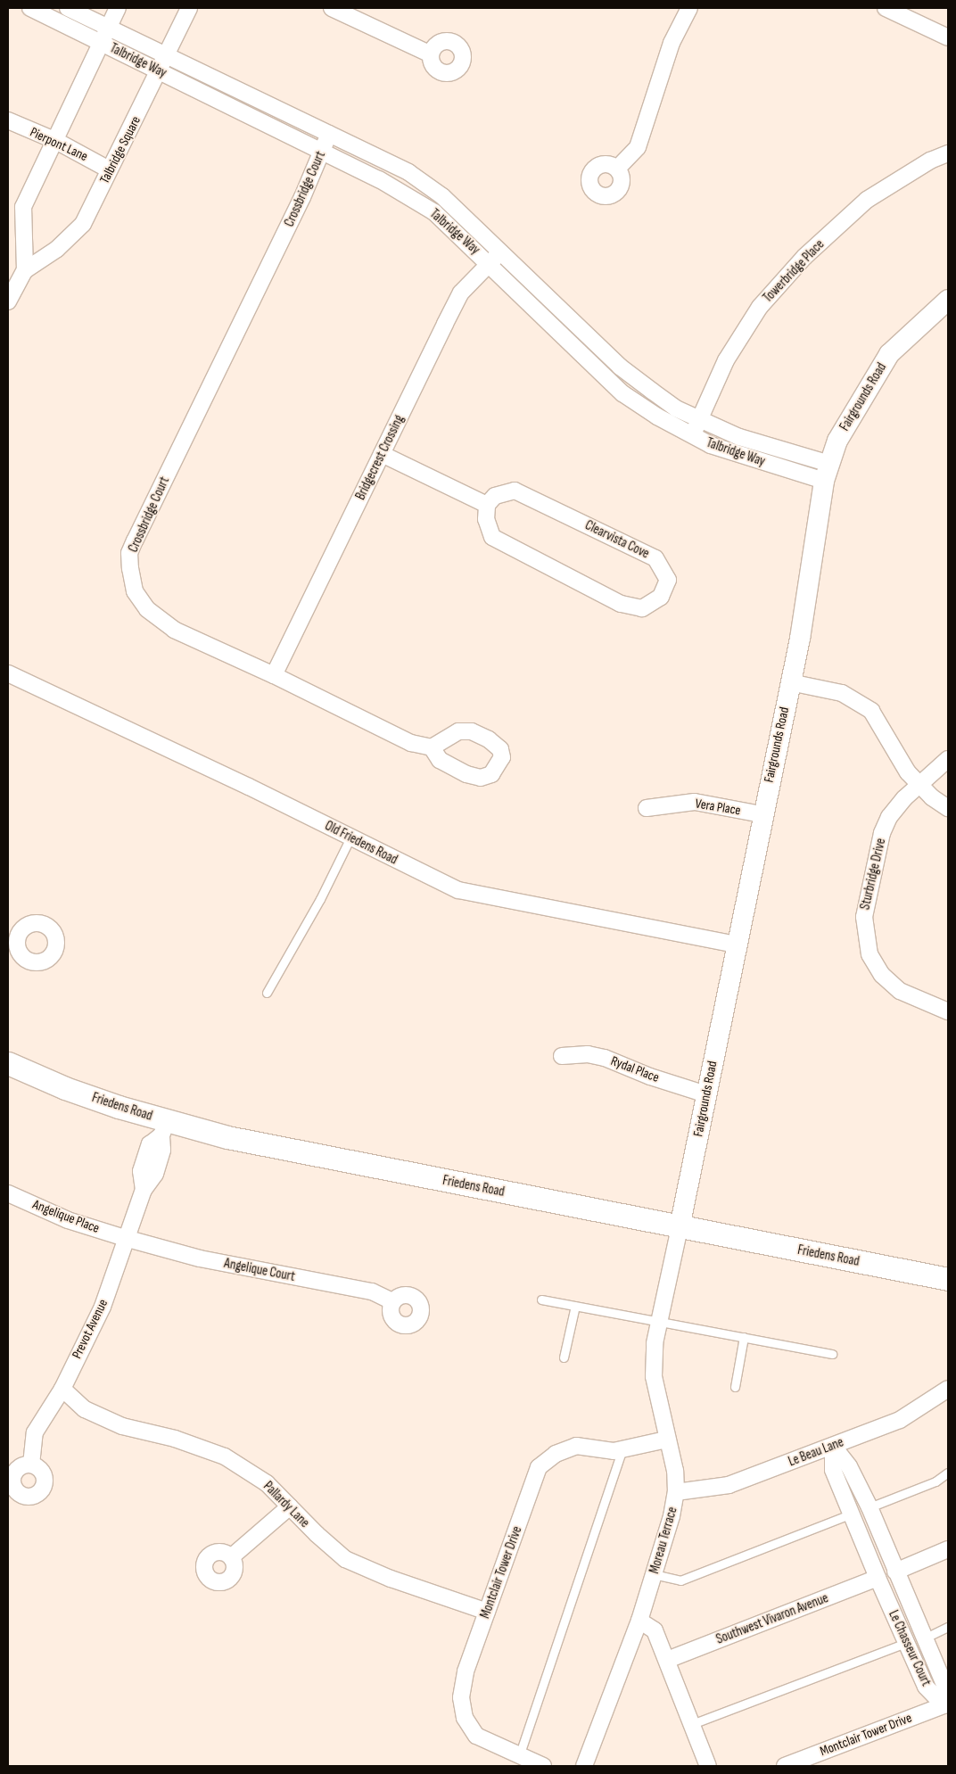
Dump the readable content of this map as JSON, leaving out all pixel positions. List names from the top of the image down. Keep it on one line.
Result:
{"streets":{"main road":["Friedens Road"],"street":["Talbridge Way","Pierpont Lane","Talbridge Square","Crossbridge Court","Towerbridge Place","Fairgrounds Road","Bridgecrest Crossing","Clearvista Cove","Vera Place","Old Friedens Road","Sturbridge Drive","Rydal Place","Angelique Place","Angelique Court","Prevot Avenue","Le Beau Lane","Pallardy Lane","Moreau Terrace","Montclair Tower Drive","Southwest Vivaron Avenue","Le Chasseur Court"]},"crossings":[["Talbridge Way","Talbridge Square"],["Talbridge Way","Crossbridge Court"],["Talbridge Way","Towerbridge Place"],["Talbridge Way","Fairgrounds Road"],["Talbridge Way","Bridgecrest Crossing"],["Pierpont Lane","Talbridge Square"],["Crossbridge Court","Bridgecrest Crossing"],["Fairgrounds Road","Vera Place"],["Fairgrounds Road","Old Friedens Road"],["Fairgrounds Road","Rydal Place"],["Fairgrounds Road","Friedens Road"],["Fairgrounds Road","Moreau Terrace"],["Friedens Road","Prevot Avenue"],["Friedens Road","Moreau Terrace"],["Angelique Place","Angelique Court"],["Angelique Place","Prevot Avenue"],["Angelique Court","Prevot Avenue"],["Prevot Avenue","Pallardy Lane"],["Le Beau Lane","Moreau Terrace"],["Le Beau Lane","Le Chasseur Court"],["Pallardy Lane","Montclair Tower Drive"],["Moreau Terrace","Montclair Tower Drive"],["Montclair Tower Drive","Le Chasseur Court"],["Southwest Vivaron Avenue","Le Chasseur Court"]]}
